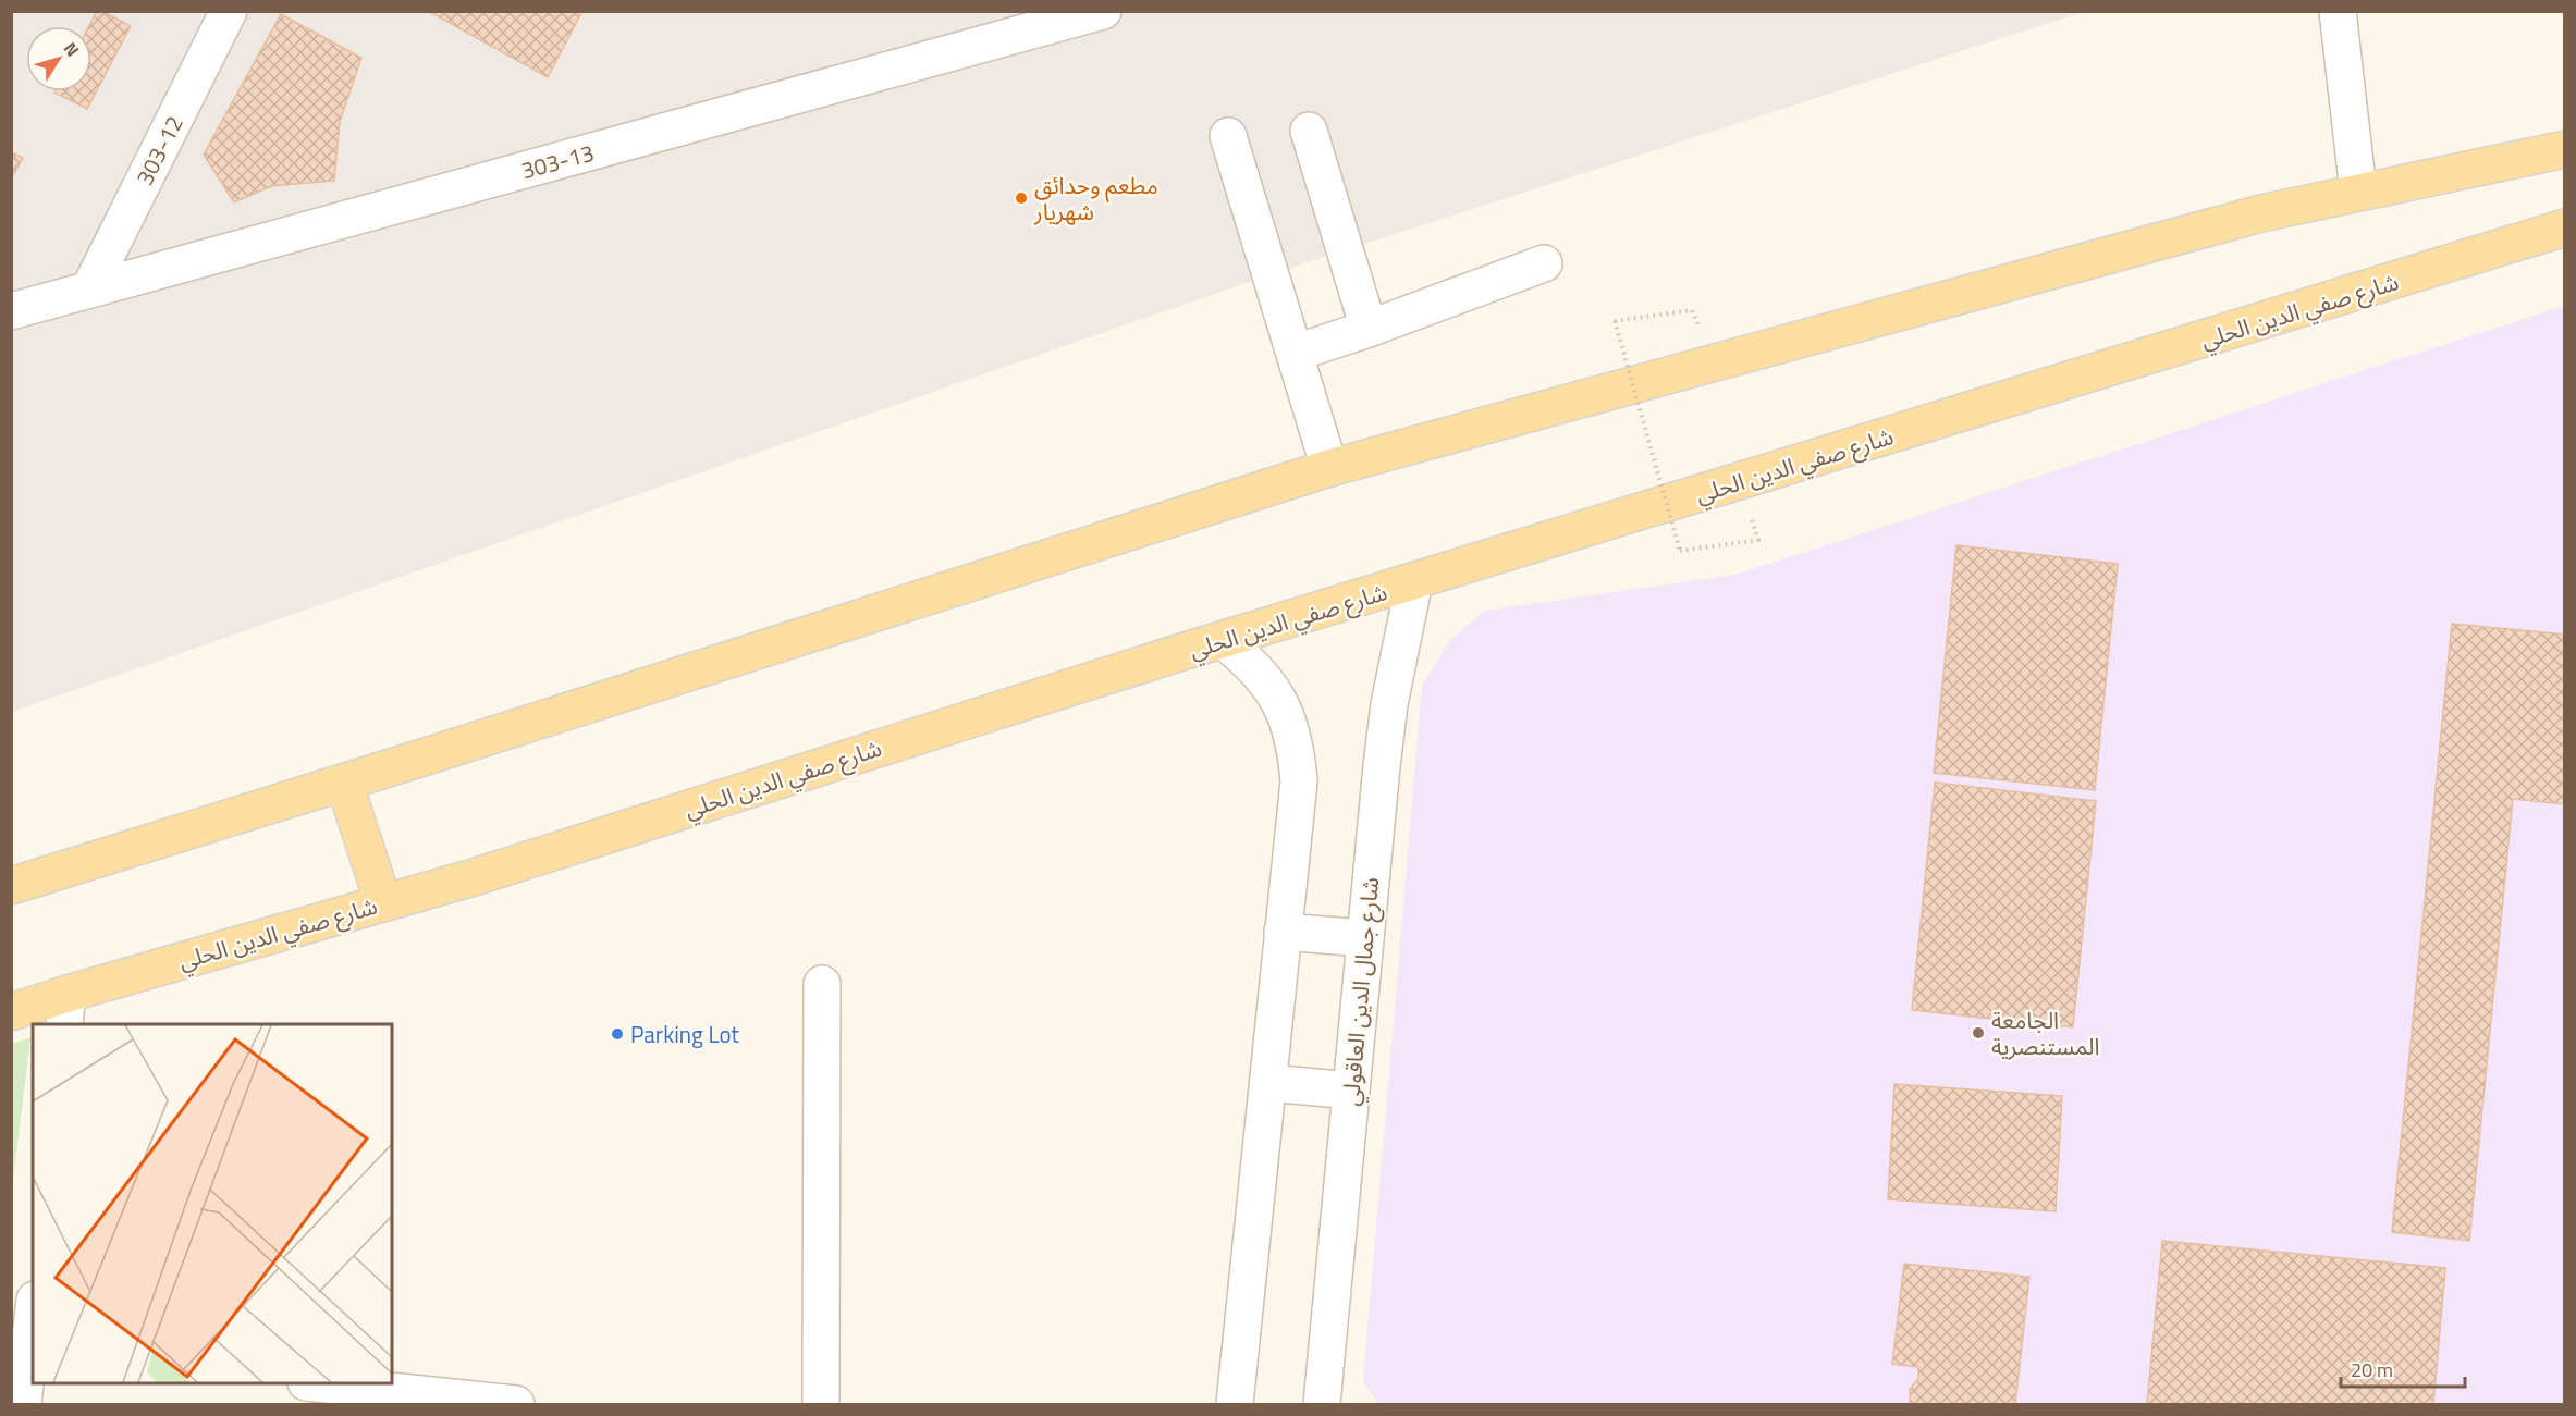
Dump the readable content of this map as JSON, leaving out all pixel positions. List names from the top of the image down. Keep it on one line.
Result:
{"streets":{"main road":["شارع صفي الدين الحلي"],"street":["303-12","303-13","شارع جمال الدين العاقولي"]},"crossings":[["303-12","303-13"],["شارع صفي الدين الحلي","شارع جمال الدين العاقولي"]],"places":["مطعم وحدائق شهريار","الجامعة المستنصرية","Parking Lot"],"scale_bar":"20 m","north":"top right"}
